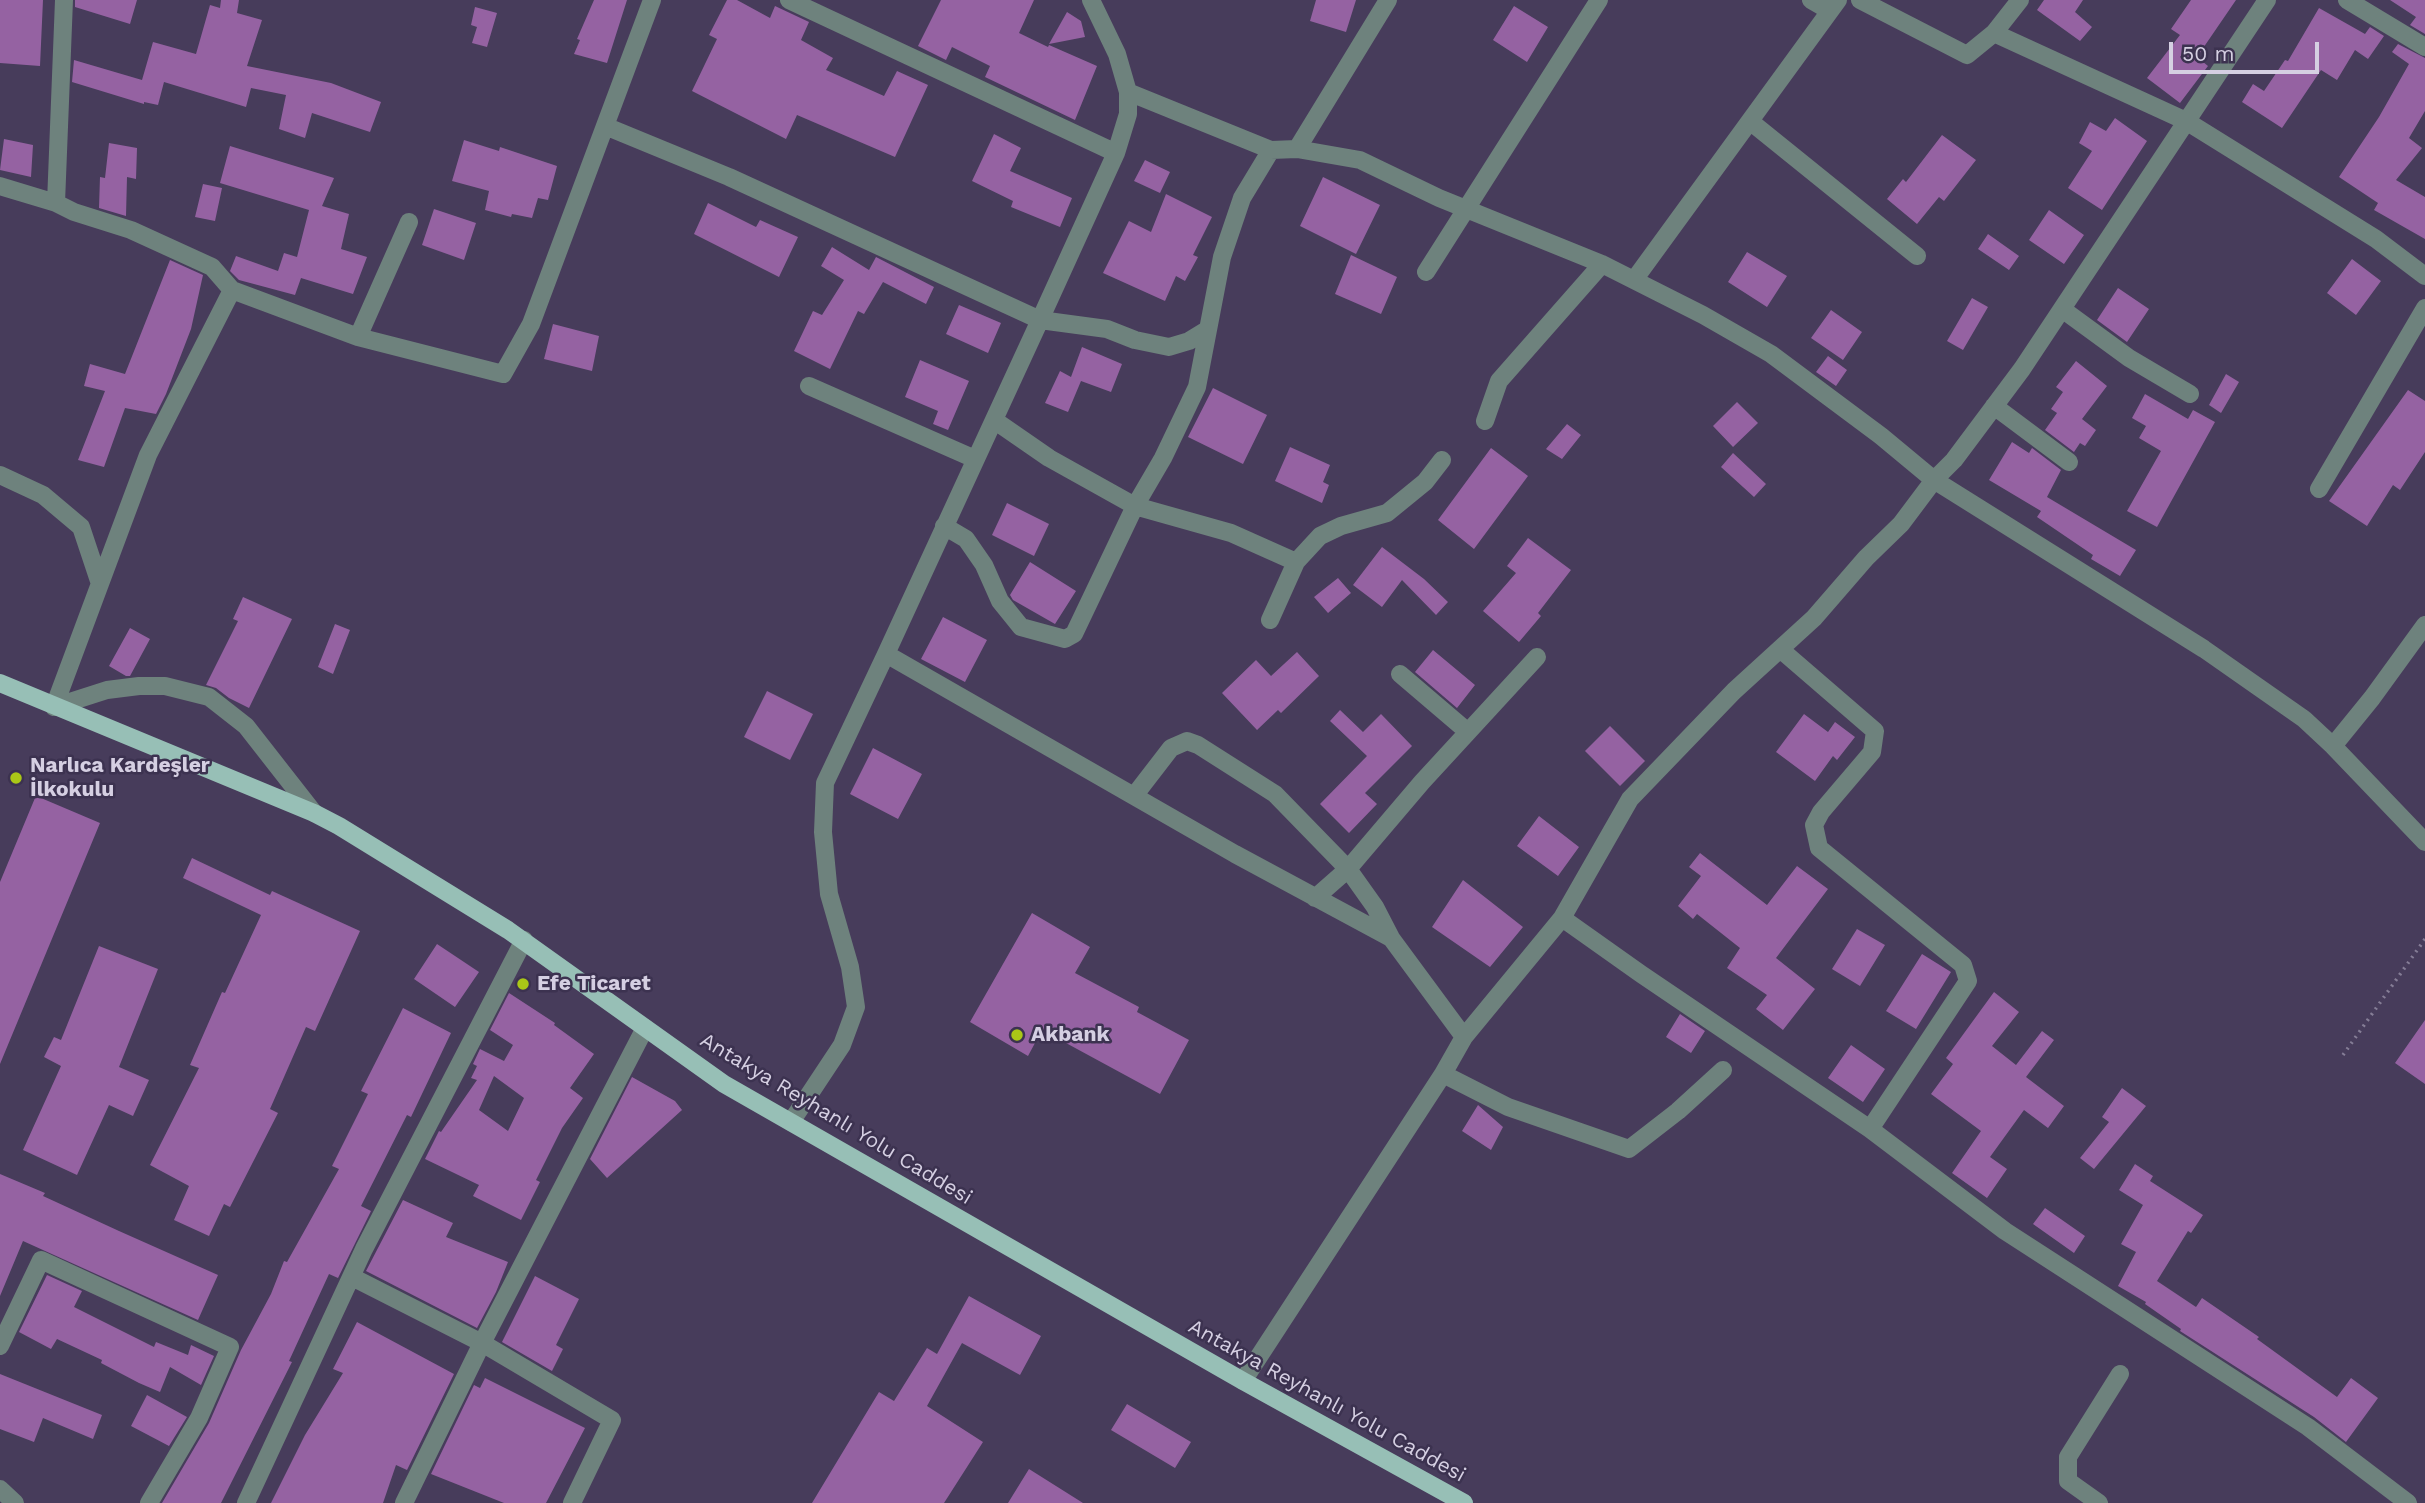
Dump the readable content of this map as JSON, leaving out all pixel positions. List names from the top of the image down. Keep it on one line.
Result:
{"streets":{"main road":["Antakya Reyhanlı Yolu Caddesi"]},"places":["Narlıca Kardeşler İlkokulu","Efe Ticaret","Akbank"],"scale_bar":"50 m"}
